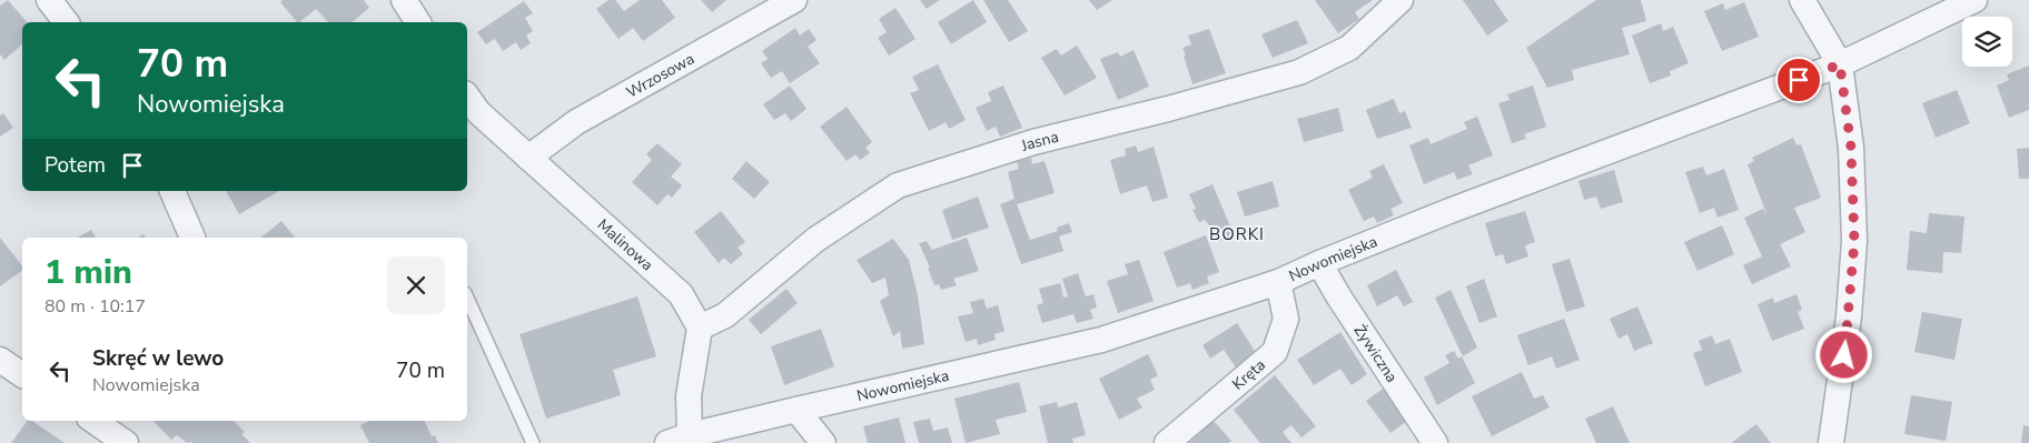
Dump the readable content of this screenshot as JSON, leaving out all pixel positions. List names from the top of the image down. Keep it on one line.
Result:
{"streets":{"street":["Wrzosowa","Jasna","Malinowa","Nowomiejska","Żywiczna","Kręta"]},"crossings":[["Wrzosowa","Malinowa"],["Jasna","Malinowa"],["Nowomiejska","Żywiczna"],["Nowomiejska","Kręta"]],"districts":["BORKI"],"page":{"turn":["70 m","Nowomiejska"],"then":"Potem","heading":["1 min","80 m · 10:17"],"list":[{"name":"Skręć w lewo","note":"Nowomiejska","value":"70 m"}]}}
